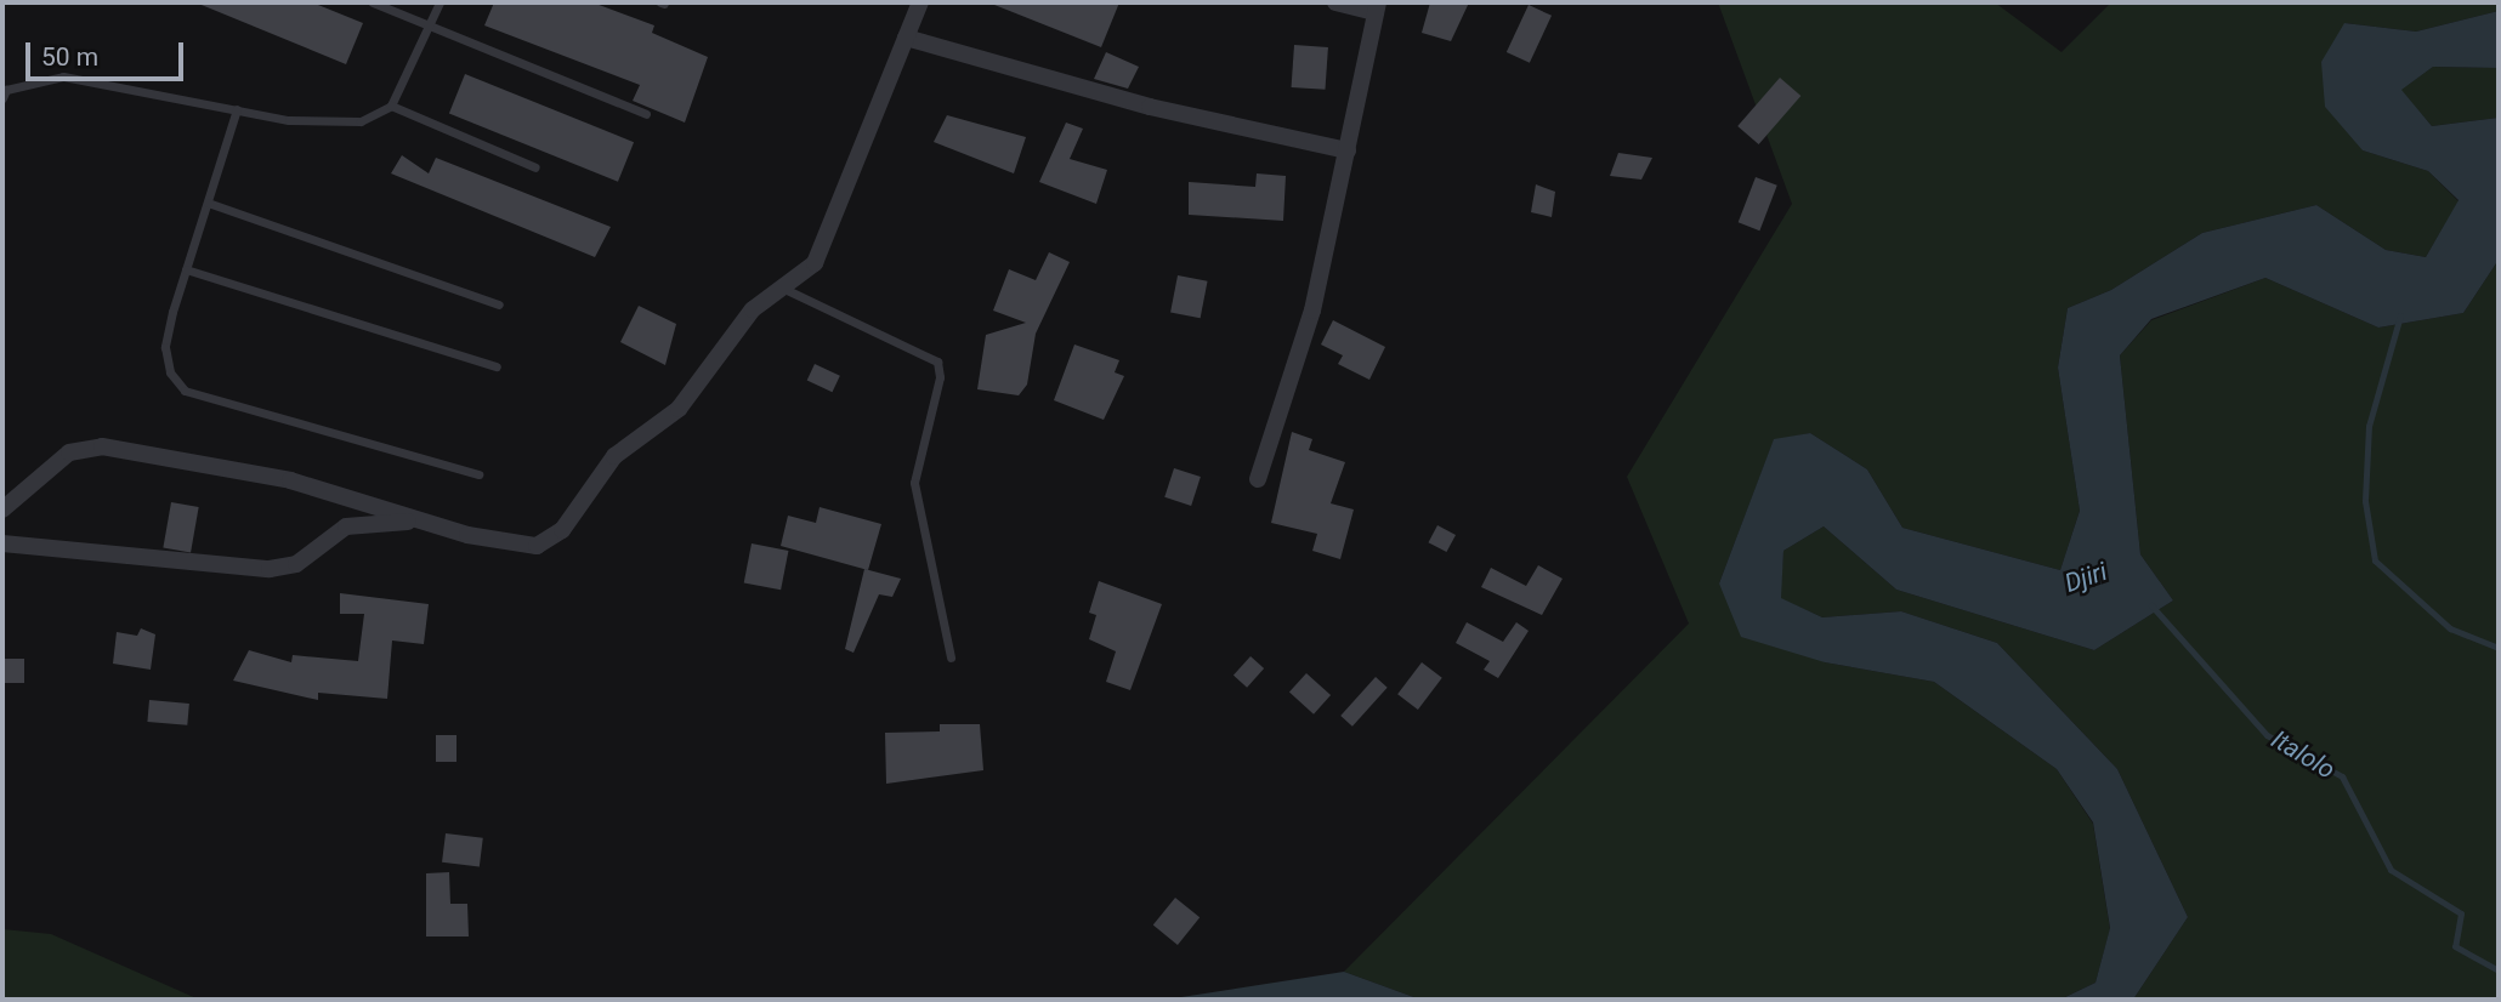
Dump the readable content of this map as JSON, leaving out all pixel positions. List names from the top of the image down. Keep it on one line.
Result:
{"water":["Djiri","Italolo"],"scale_bar":"50 m"}
